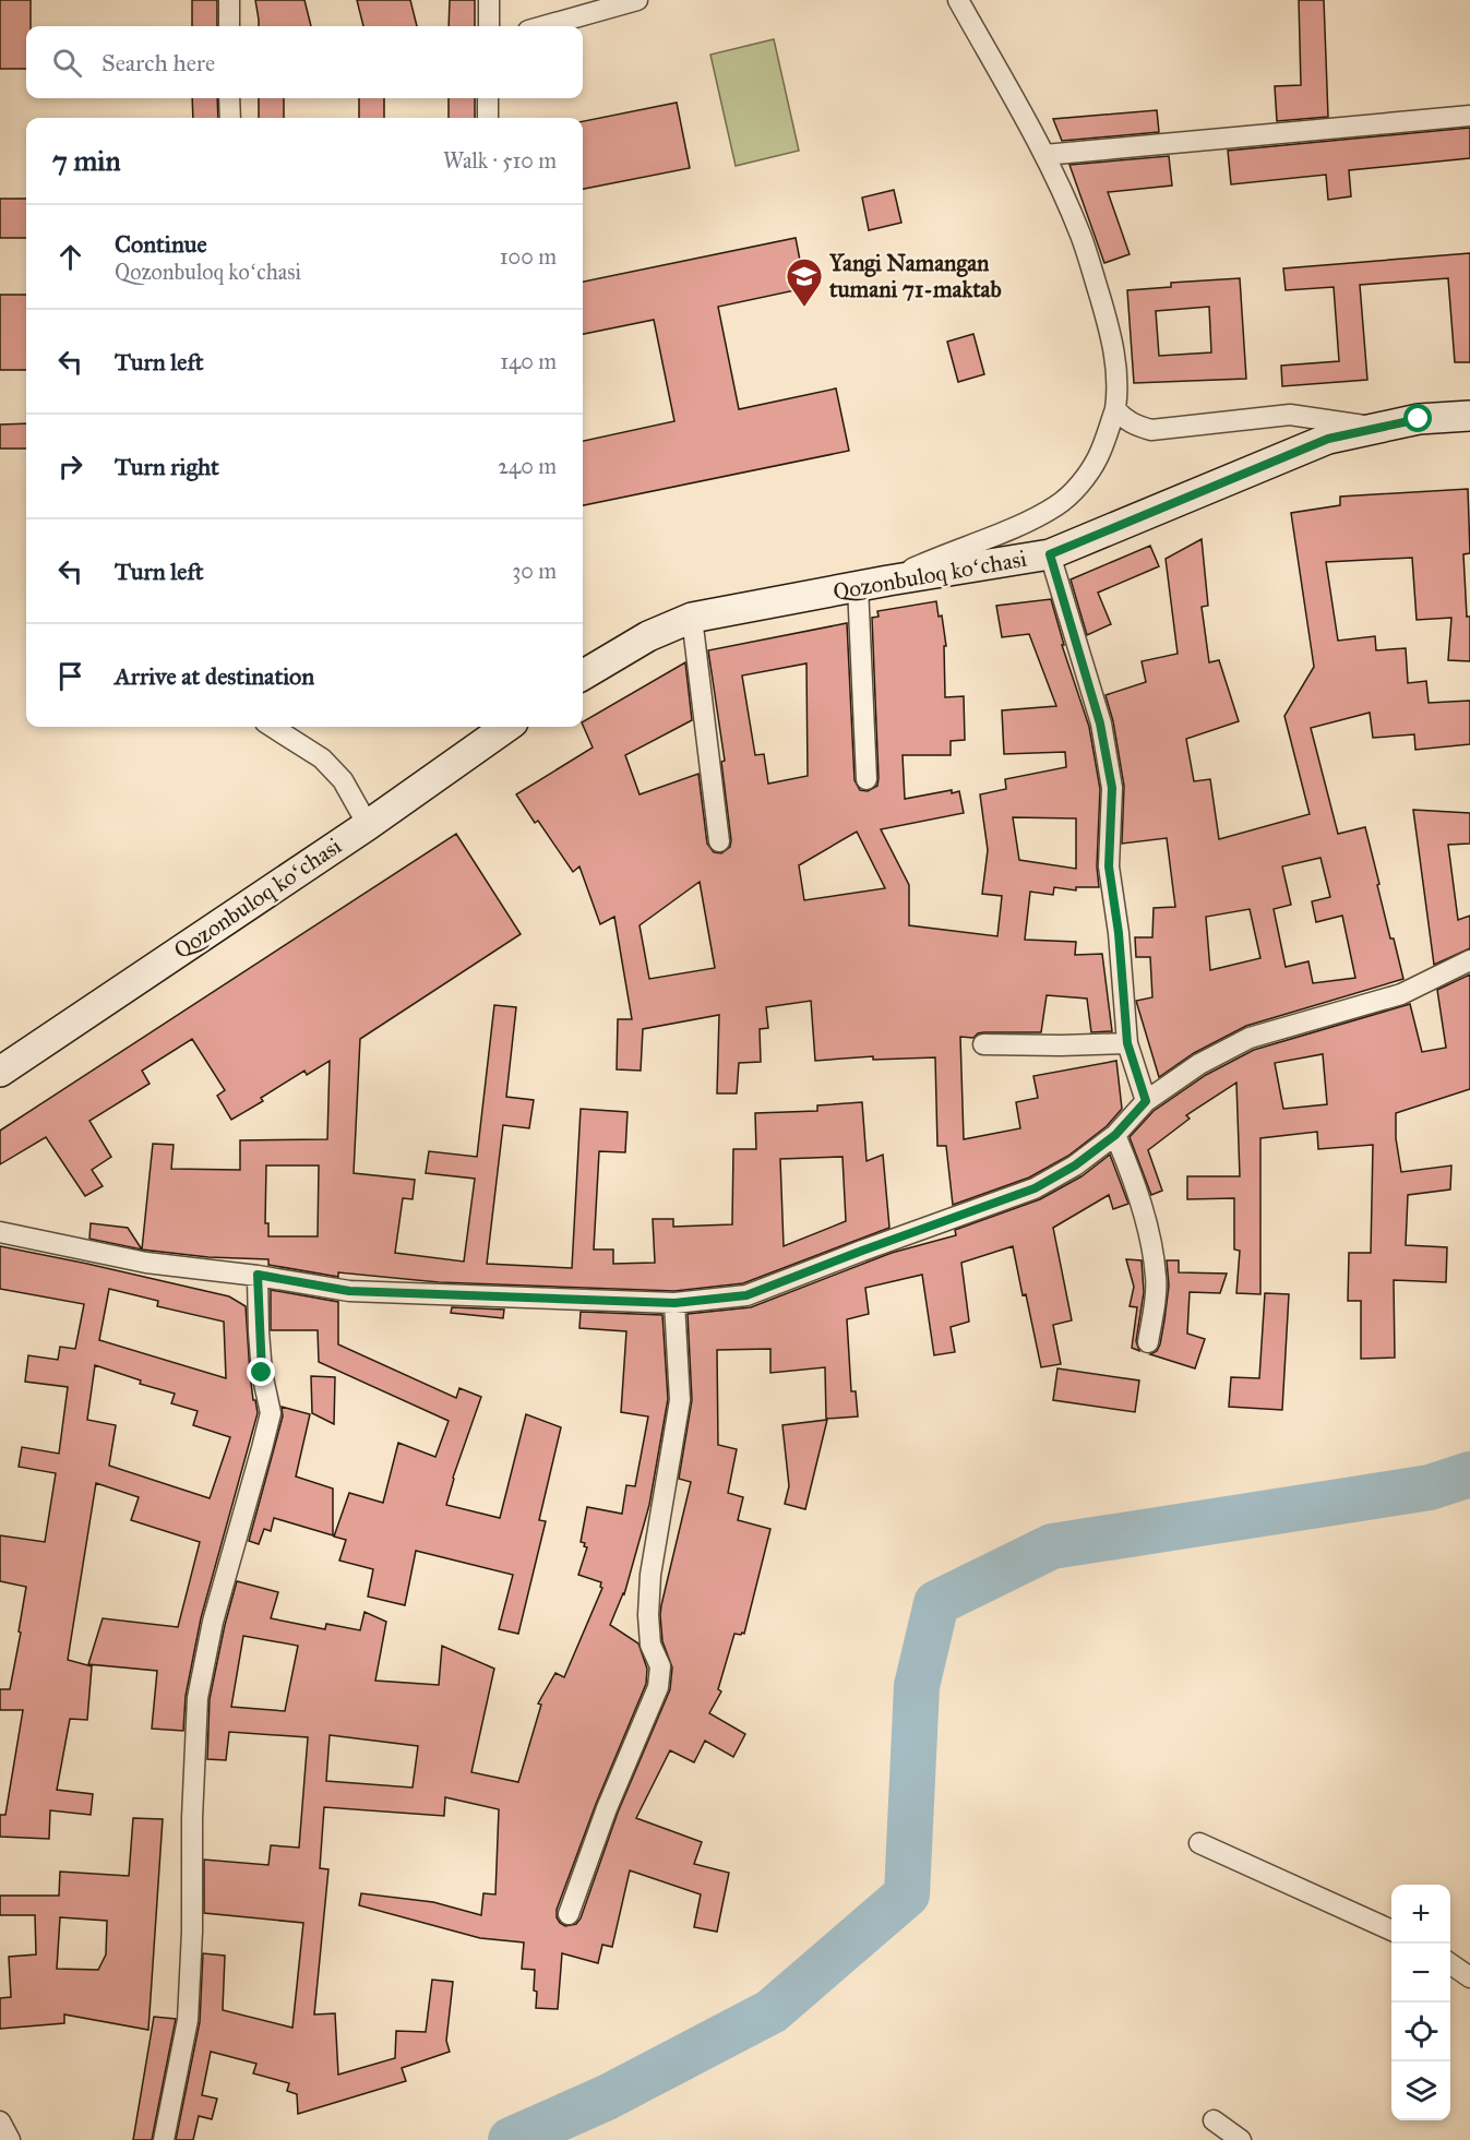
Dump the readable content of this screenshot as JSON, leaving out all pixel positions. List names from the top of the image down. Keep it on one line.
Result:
{"streets":{"main road":["Qozonbuloq koʻchasi"]},"places":{"school or university":["Yangi Namangan tumani 71-maktab"]},"page":{"search":"Search here","heading":["7 min","Walk · 510 m"],"list":[["Continue","Qozonbuloq koʻchasi","100 m"],["Turn left","140 m"],["Turn right","240 m"],["Turn left","30 m"],"Arrive at destination"],"map_buttons":["+","−"]}}
